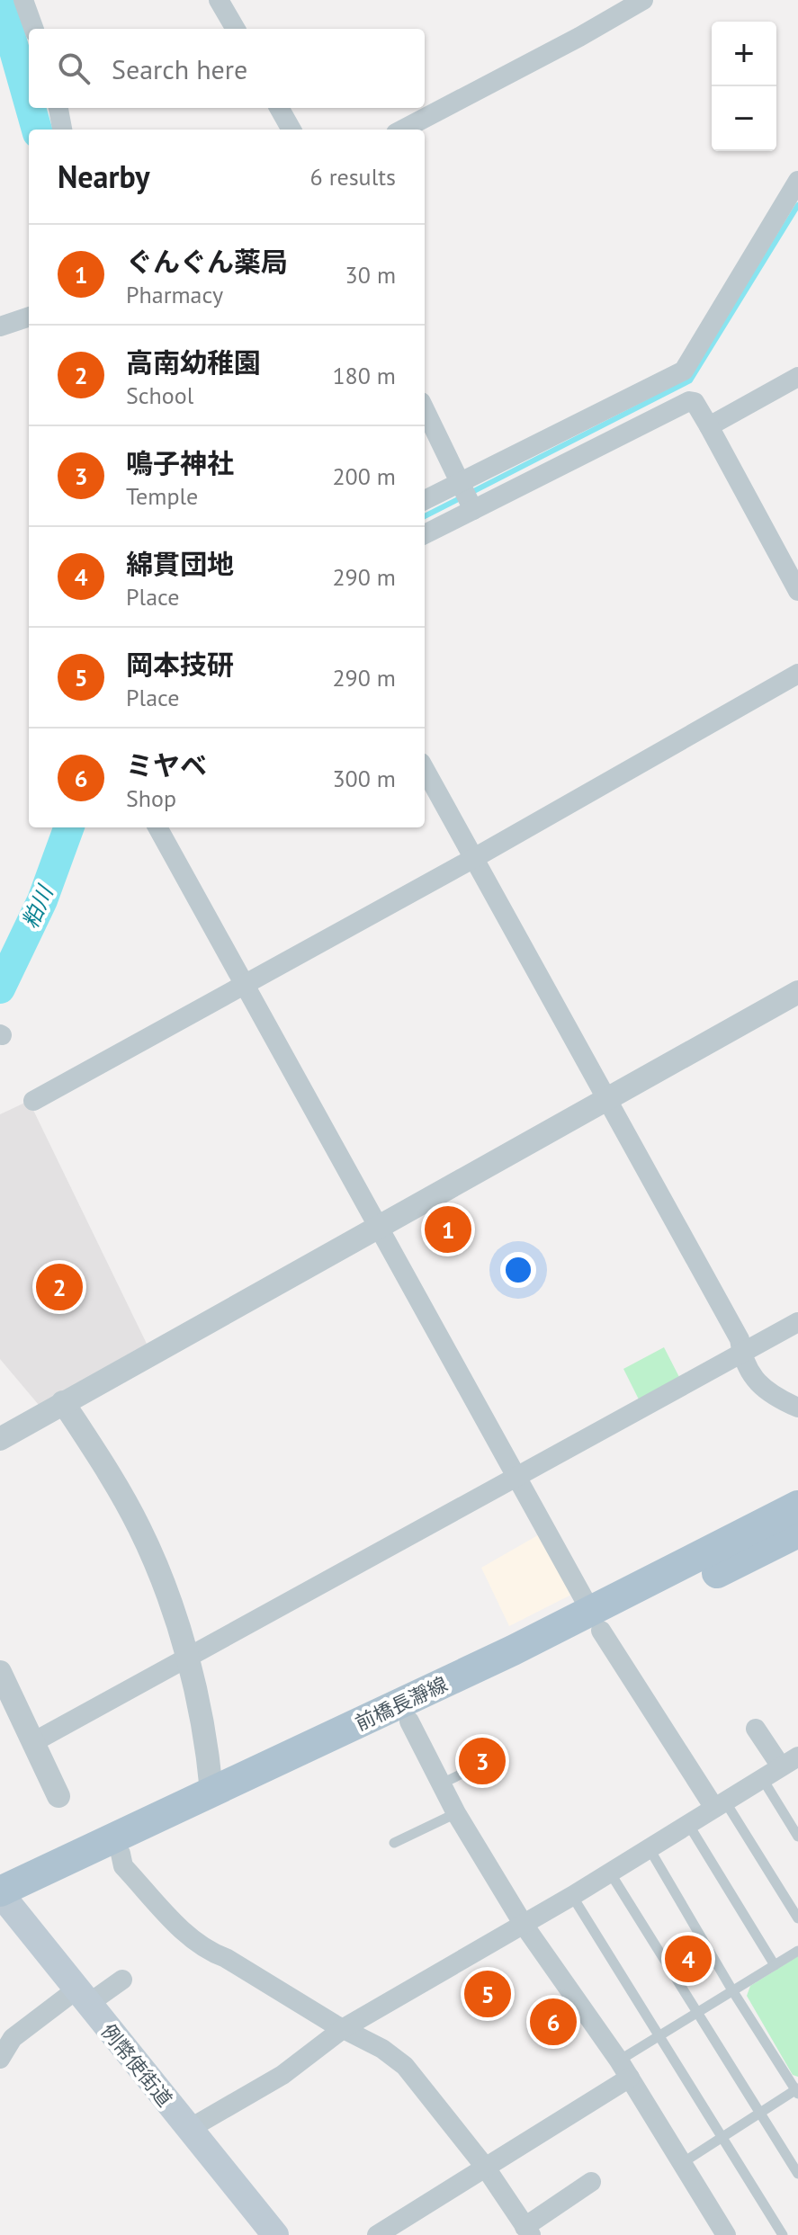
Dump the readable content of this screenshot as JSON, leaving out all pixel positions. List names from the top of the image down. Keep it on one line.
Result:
{"streets":{"main road":["前橋長瀞線","例幣使街道"]},"crossings":[["前橋長瀞線","例幣使街道"]],"water":["粕川"],"page":{"map_buttons":["+","−"],"search":"Search here","heading":["Nearby","6 results"],"list":[{"mark":"1","name":"ぐんぐん薬局","note":"Pharmacy","value":"30 m"},{"mark":"2","name":"高南幼稚園","note":"School","value":"180 m"},{"mark":"3","name":"鳴子神社","note":"Temple","value":"200 m"},{"mark":"4","name":"綿貫団地","note":"Place","value":"290 m"},{"mark":"5","name":"岡本技研","note":"Place","value":"290 m"},{"mark":"6","name":"ミヤベ","note":"Shop","value":"300 m"}],"pins":["1","2","3","4","5","6"]}}
